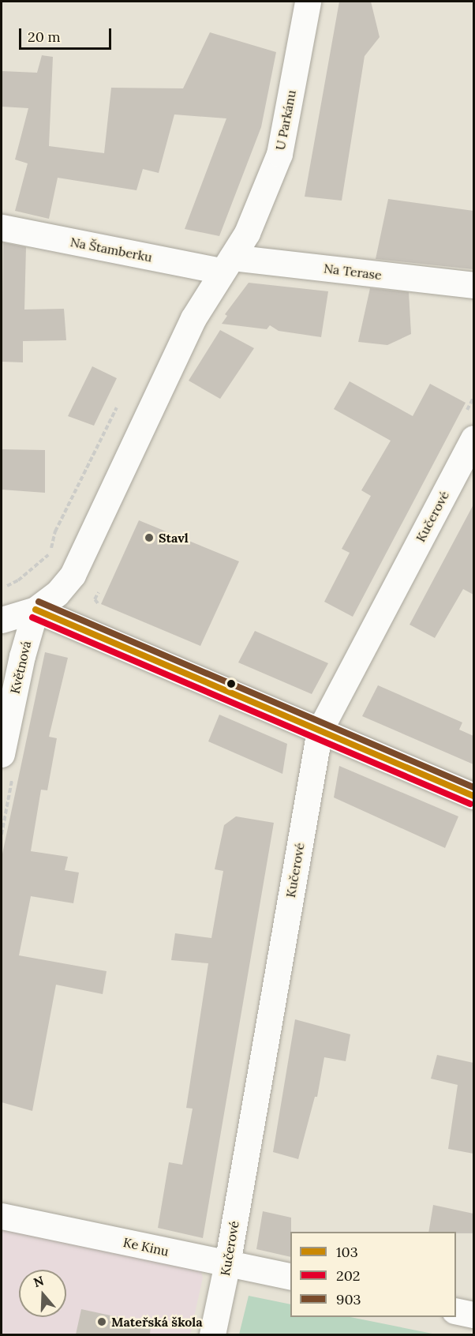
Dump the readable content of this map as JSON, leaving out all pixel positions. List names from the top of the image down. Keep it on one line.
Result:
{"streets":{"street":["U Parkánu","Na Štamberku","Na Terase","Kučerové","Květnová","Ke Kinu"]},"crossings":[["U Parkánu","Na Štamberku"],["U Parkánu","Na Terase"],["Na Štamberku","Na Terase"],["Kučerové","Ke Kinu"]],"places":["Stavl","Mateřská škola"],"lines":["transit line 903","transit line 103","transit line 202"],"legend":["103","202","903"],"scale_bar":"20 m","north":"top"}
